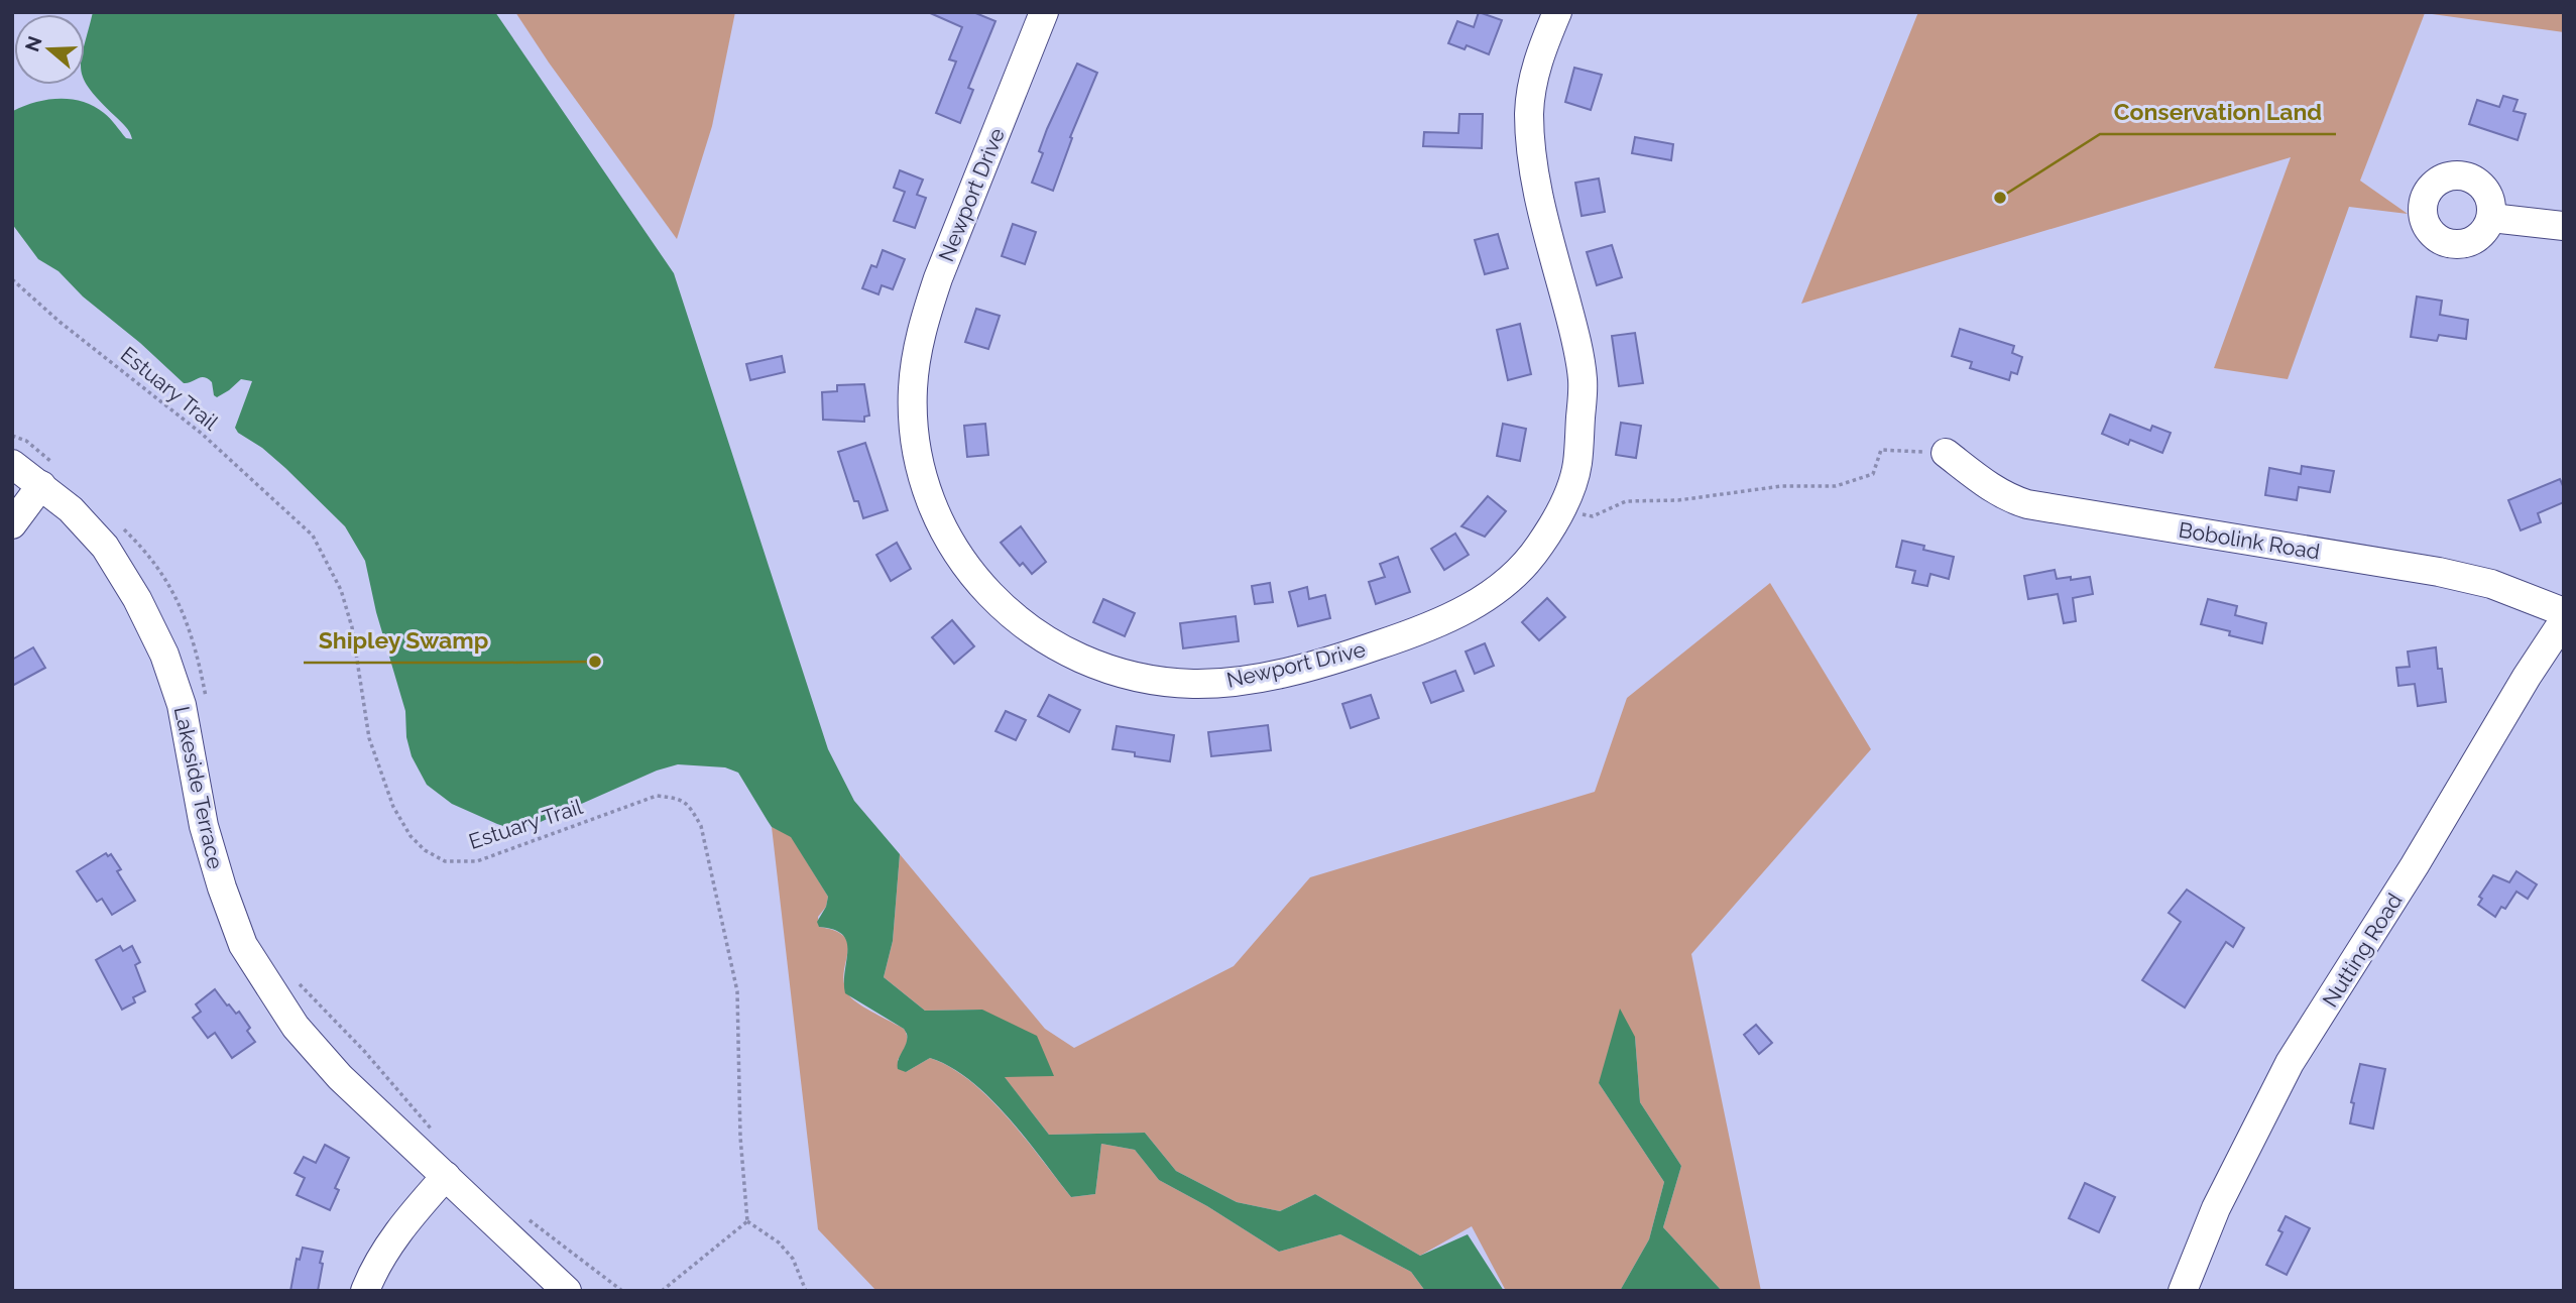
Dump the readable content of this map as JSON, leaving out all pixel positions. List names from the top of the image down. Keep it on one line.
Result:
{"streets":{"street":["Newport Drive","Bobolink Road","Lakeside Terrace","Nutting Road"],"path":["Estuary Trail"]},"places":["Conservation Land","Shipley Swamp"],"north":"left"}
